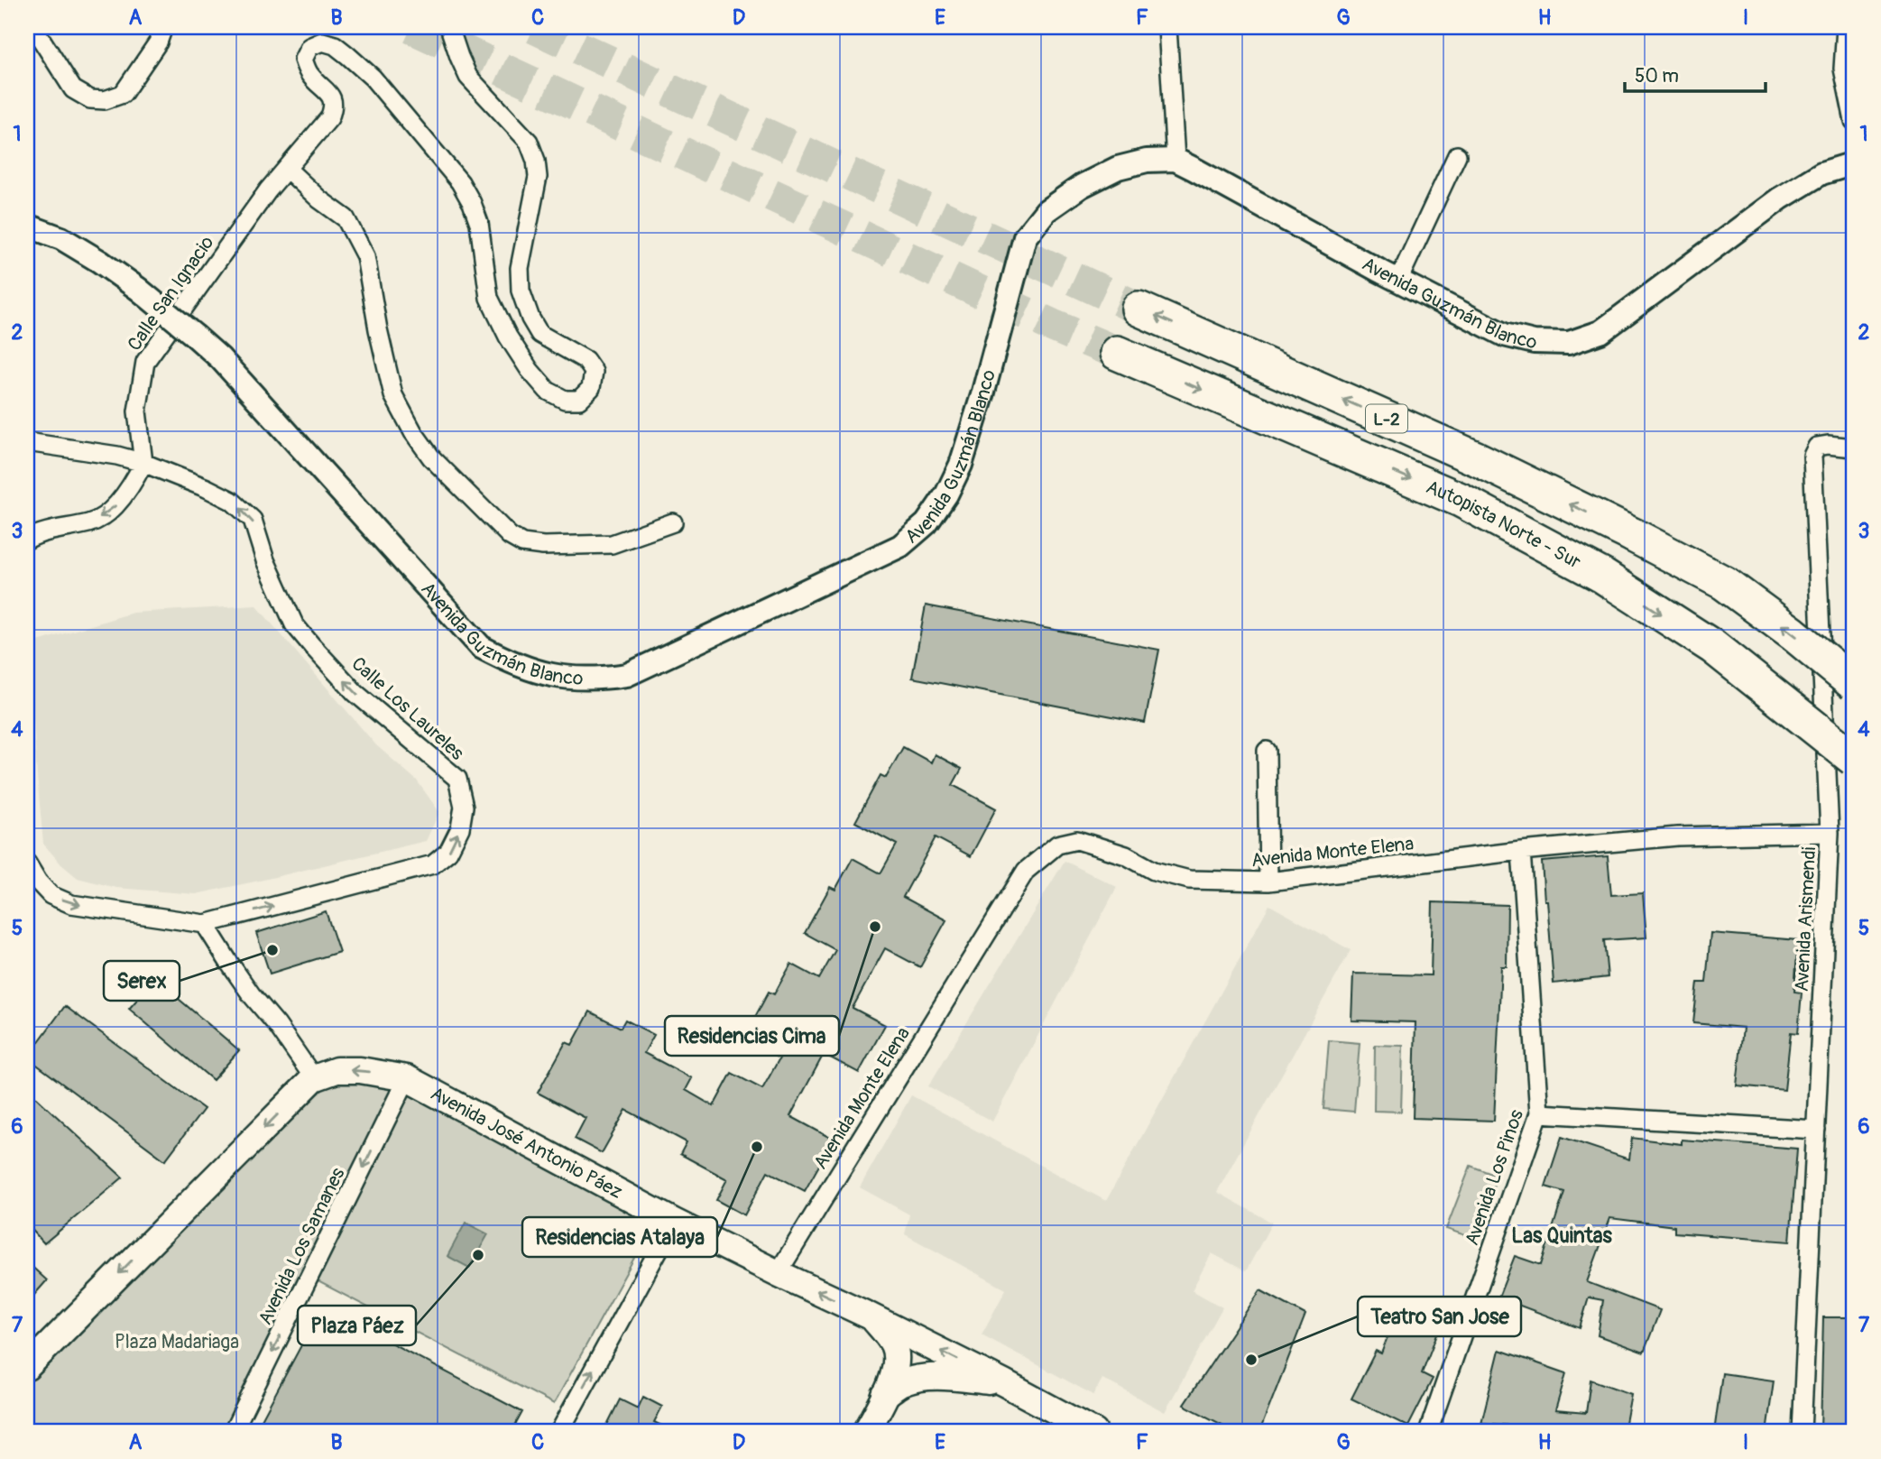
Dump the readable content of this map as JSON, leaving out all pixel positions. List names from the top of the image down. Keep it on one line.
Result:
{"streets":{"highway":["L-2","Autopista Norte - Sur"],"main road":["Avenida José Antonio Páez"],"street":["Calle San Ignacio","Avenida Guzmán Blanco","Calle Los Laureles","Avenida Monte Elena","Avenida Arismendi","Avenida Los Pinos","Avenida Los Samanes"]},"crossings":[["Calle San Ignacio","Calle Los Laureles"],["Avenida Monte Elena","Avenida Arismendi"],["Avenida Monte Elena","Avenida José Antonio Páez"],["Avenida Monte Elena","Avenida Los Pinos"],["Avenida José Antonio Páez","Avenida Los Samanes"]],"one_way":["Avenida José Antonio Páez","Avenida Los Samanes"],"districts":["Las Quintas"],"parks":["Plaza Madariaga"],"places":["Residencias Cima","Serex","Residencias Atalaya","Plaza Páez","Teatro San Jose"],"scale_bar":"50 m","grid":{"columns":["A","B","C","D","E","F","G","H","I"],"rows":["1","2","3","4","5","6","7"]}}
